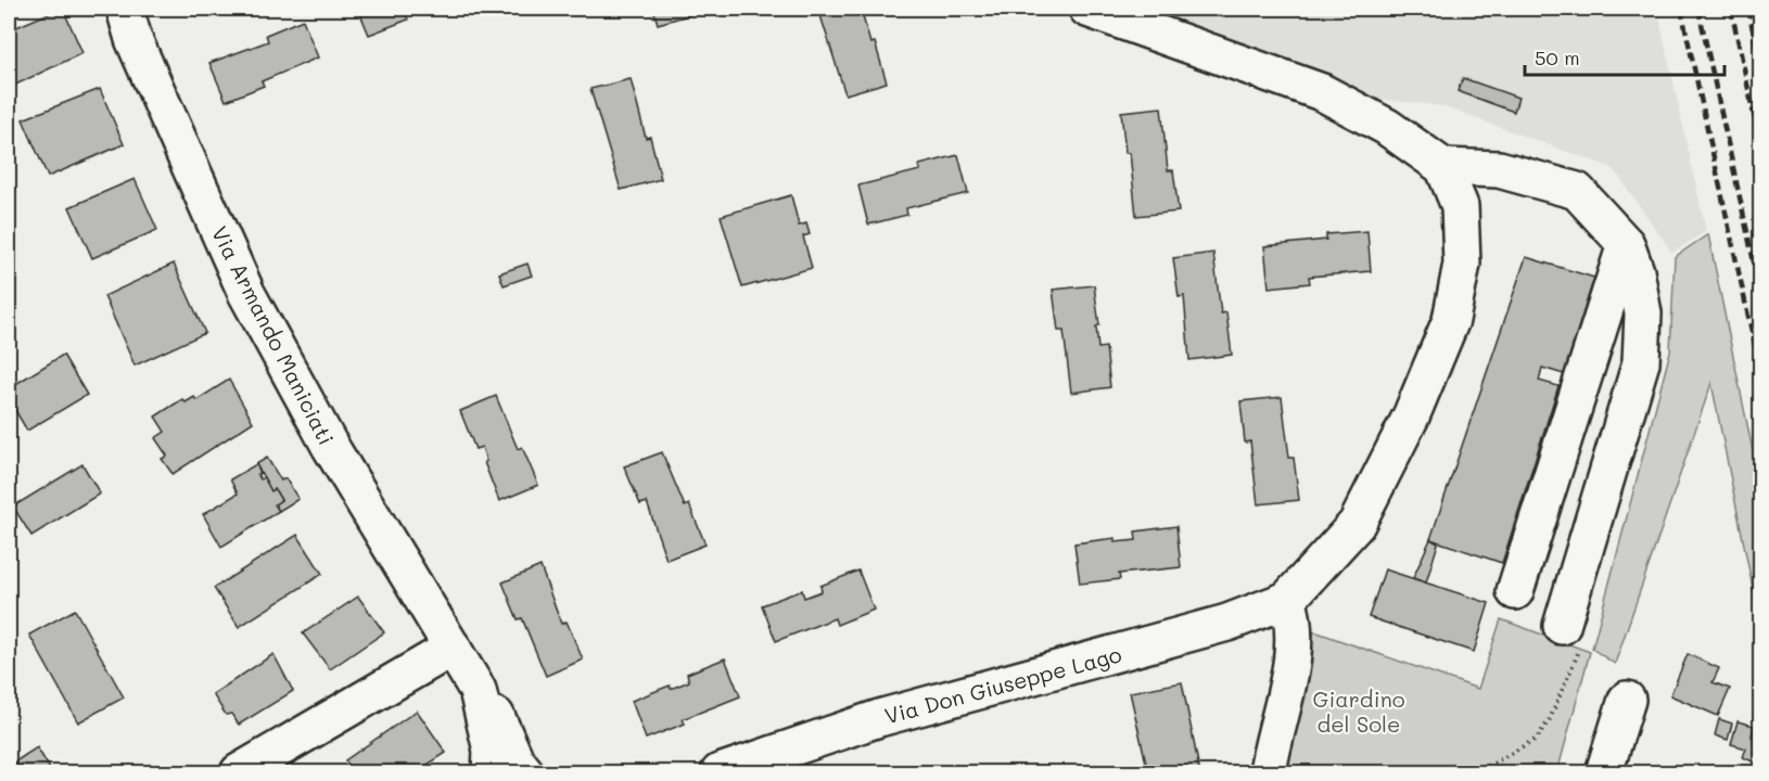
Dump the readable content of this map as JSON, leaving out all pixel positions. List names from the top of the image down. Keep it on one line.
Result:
{"streets":{"street":["Via Armando Maniciati","Via Don Giuseppe Lago"]},"parks":["Giardino del Sole"],"scale_bar":"50 m"}
